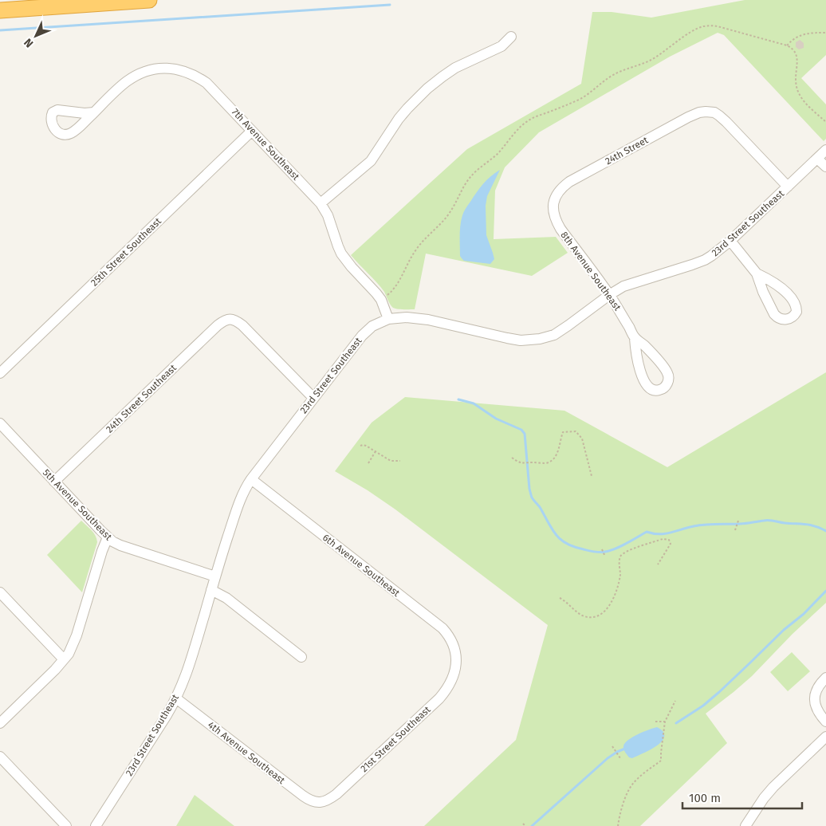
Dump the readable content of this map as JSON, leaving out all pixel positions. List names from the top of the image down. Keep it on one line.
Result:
{"streets":{"street":["7th Avenue Southeast","24th Street","23rd Street Southeast","25th Street Southeast","8th Avenue Southeast","24th Street Southeast","5th Avenue Southeast","6th Avenue Southeast","21st Street Southeast","4th Avenue Southeast"]},"crossings":[["7th Avenue Southeast","23rd Street Southeast"],["7th Avenue Southeast","25th Street Southeast"],["24th Street","23rd Street Southeast"],["24th Street","8th Avenue Southeast"],["23rd Street Southeast","8th Avenue Southeast"],["23rd Street Southeast","24th Street Southeast"],["23rd Street Southeast","5th Avenue Southeast"],["23rd Street Southeast","6th Avenue Southeast"],["23rd Street Southeast","4th Avenue Southeast"],["24th Street Southeast","5th Avenue Southeast"],["6th Avenue Southeast","21st Street Southeast"],["21st Street Southeast","4th Avenue Southeast"]],"scale_bar":"100 m","north":"bottom left"}
